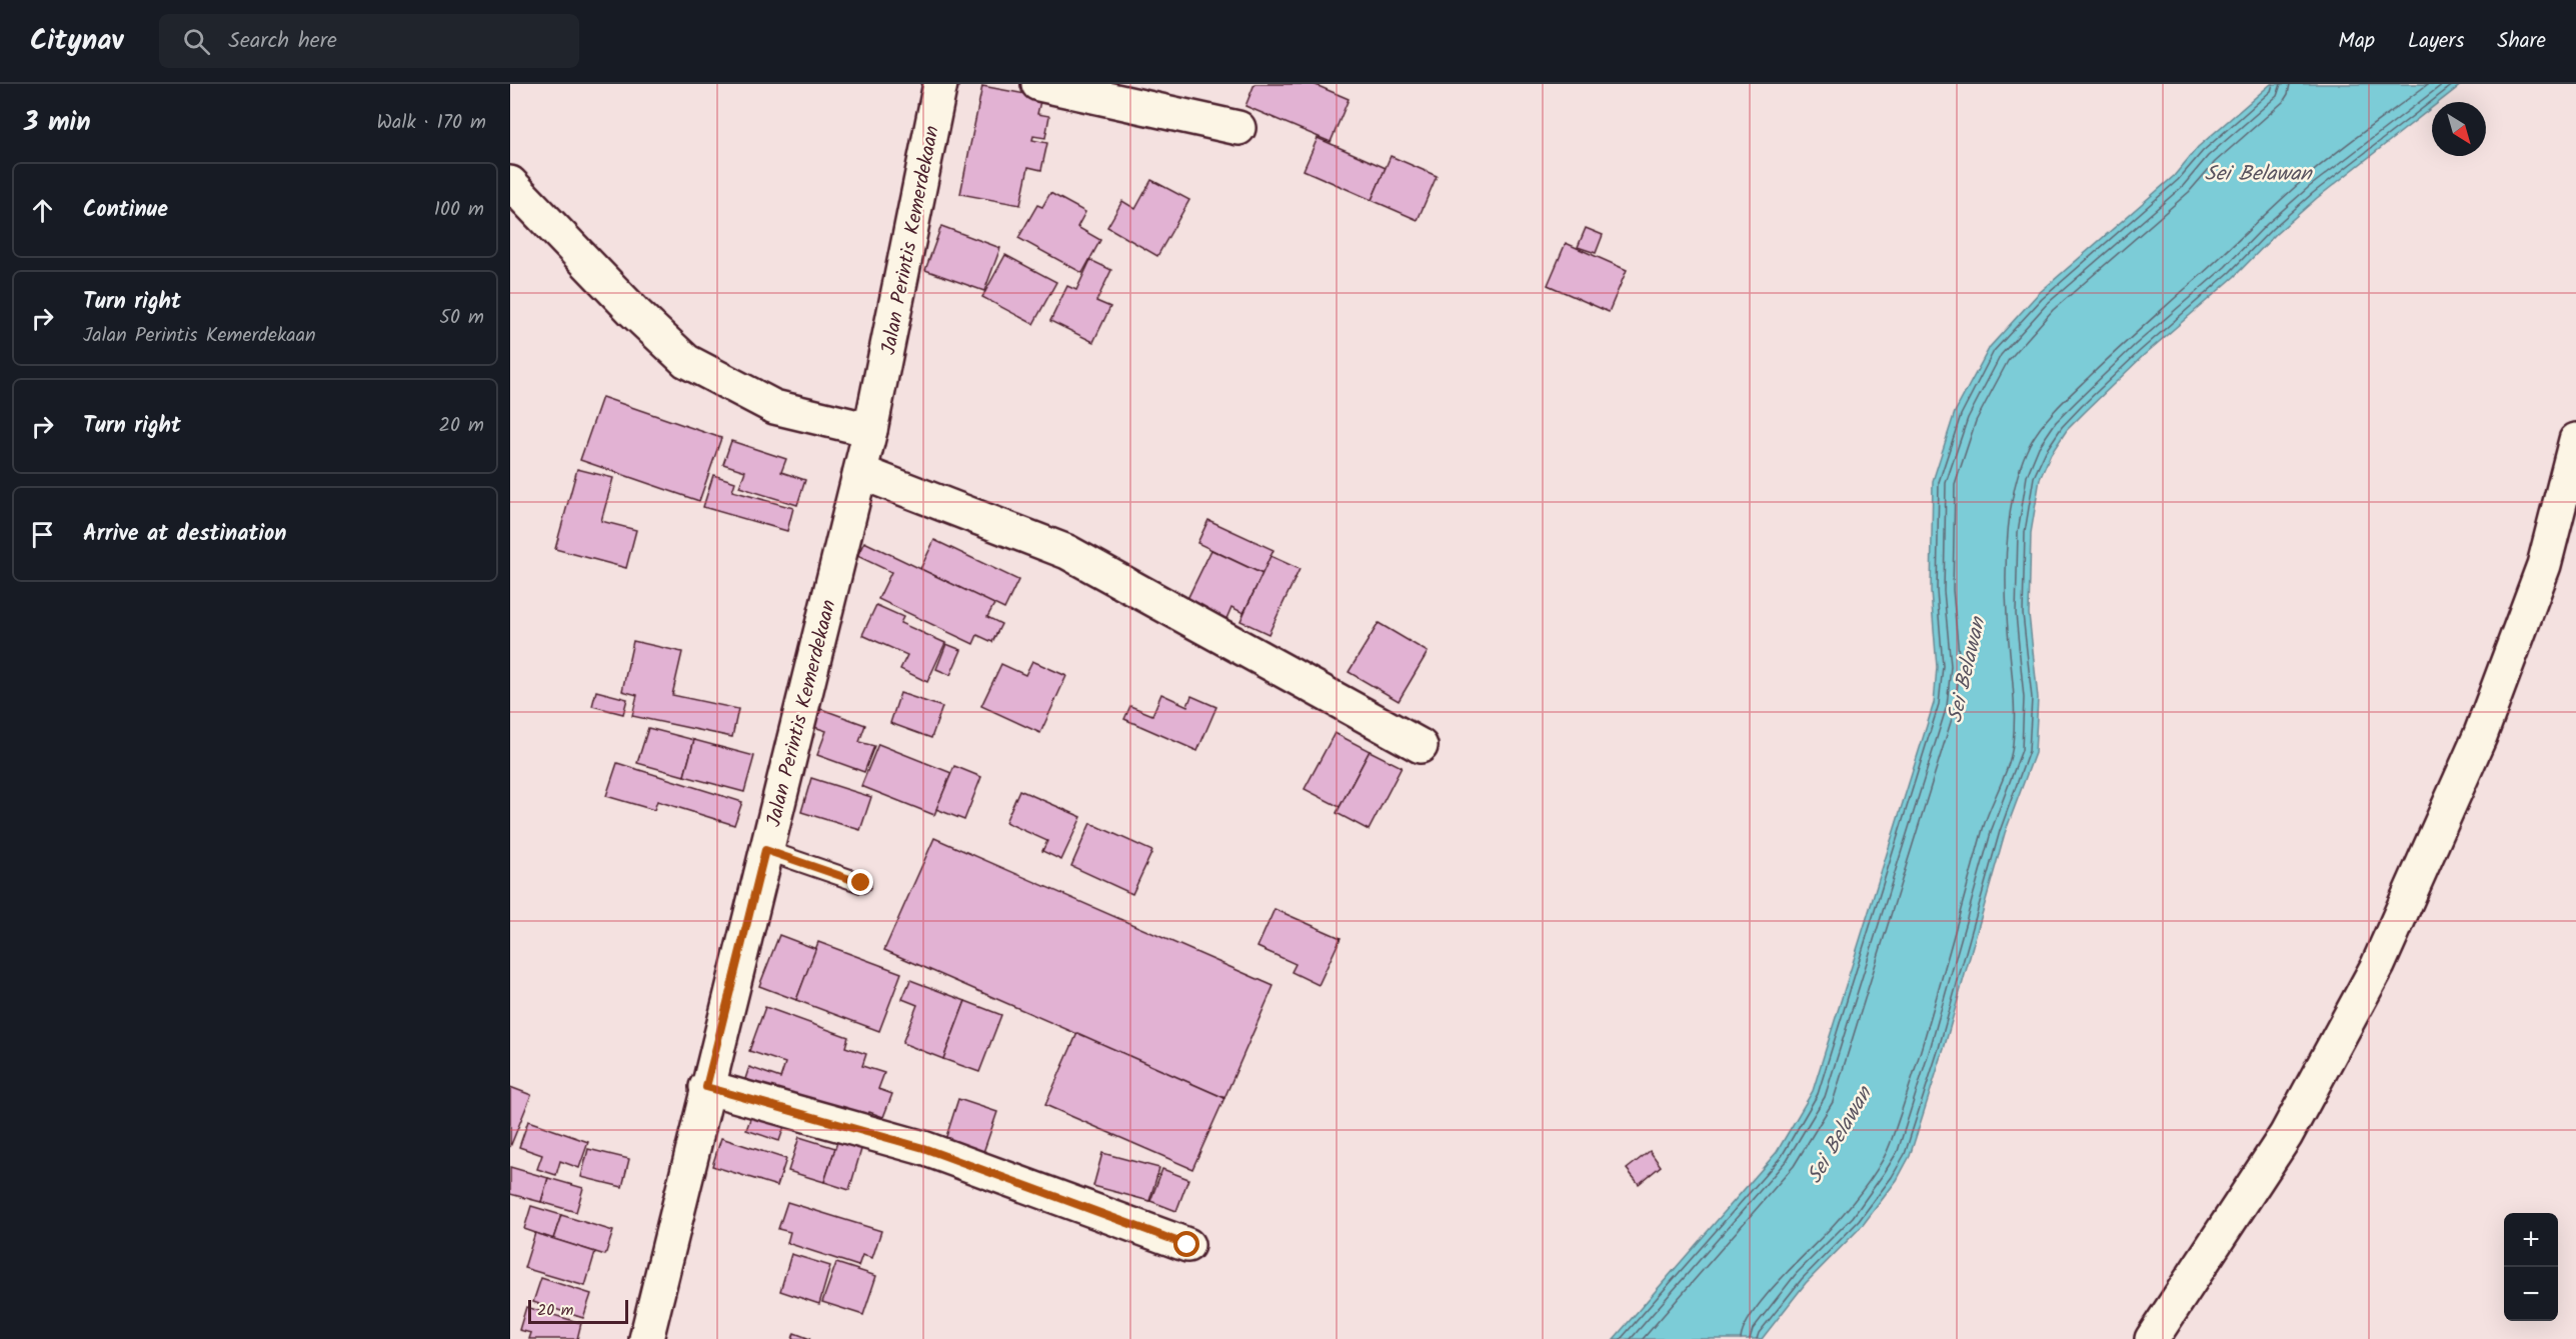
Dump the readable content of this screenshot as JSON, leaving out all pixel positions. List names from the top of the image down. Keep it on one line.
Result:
{"streets":{"street":["Jalan Perintis Kemerdekaan"]},"water":["Sei Belawan"],"scale_bar":"20 m","north":"bottom right","page":{"header":"Citynav","search":"Search here","nav":["Map","Layers","Share"],"heading":["3 min","Walk · 170 m"],"list":[["Continue","100 m"],["Turn right","Jalan Perintis Kemerdekaan","50 m"],["Turn right","20 m"],"Arrive at destination"],"map_buttons":["+","−"],"scale":"20 m"}}
